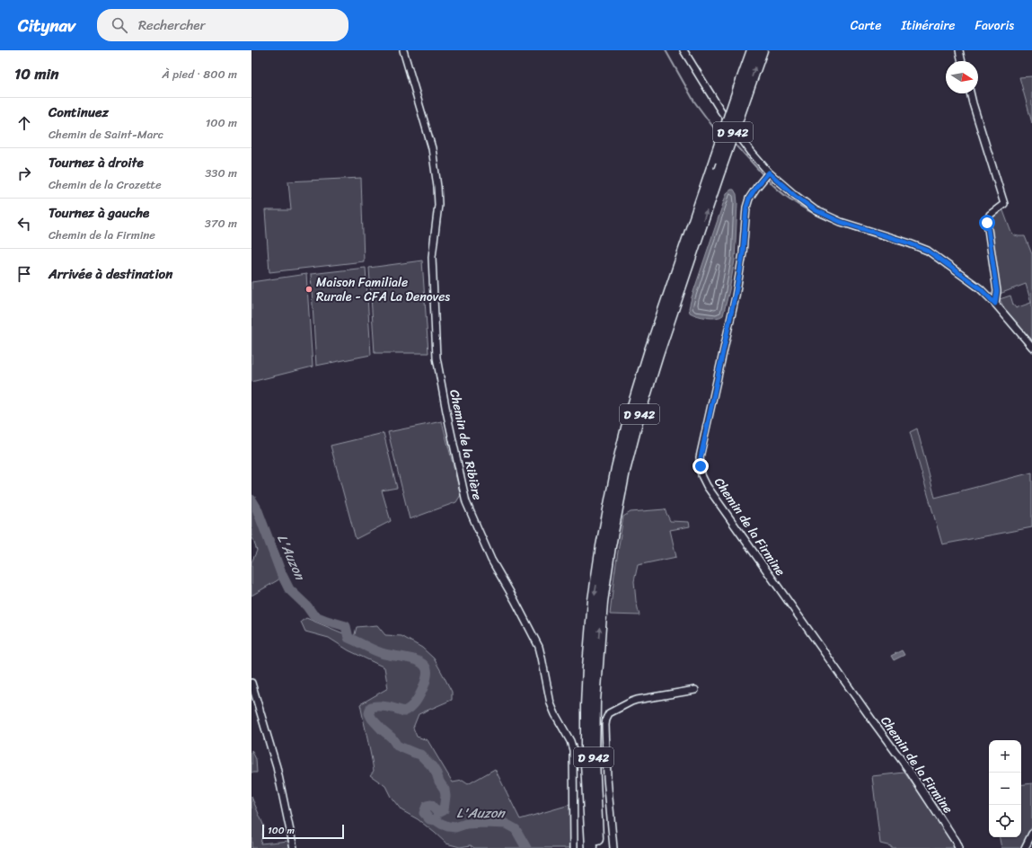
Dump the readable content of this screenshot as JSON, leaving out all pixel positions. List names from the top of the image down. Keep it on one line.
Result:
{"streets":{"highway":["D 942"],"street":["Chemin de la Ribière","Chemin de la Firmine"]},"water":["L'Auzon"],"places":["Maison Familiale Rurale - CFA La Denoves"],"scale_bar":"100 m","north":"right","page":{"header":"Citynav","search":"Rechercher","nav":["Carte","Itinéraire","Favoris"],"heading":["10 min","À pied · 800 m"],"list":[["Continuez","Chemin de Saint-Marc","100 m"],["Tournez à droite","Chemin de la Crozette","330 m"],["Tournez à gauche","Chemin de la Firmine","370 m"],"Arrivée à destination"],"map_buttons":["+","−"],"scale":"100 m"}}
